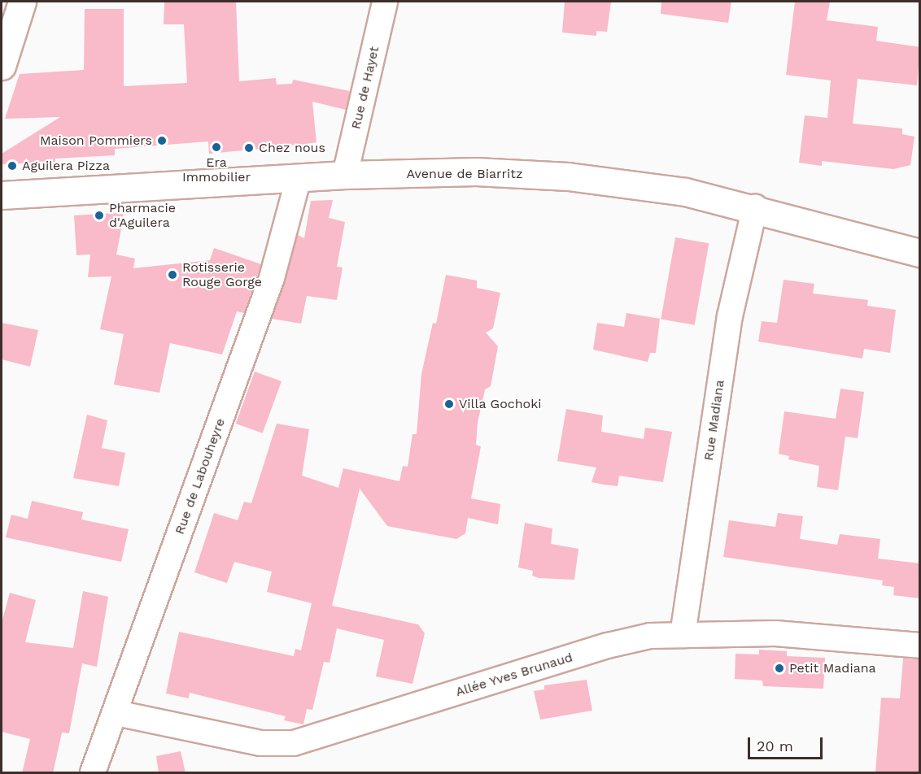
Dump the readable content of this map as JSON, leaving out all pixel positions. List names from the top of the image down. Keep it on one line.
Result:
{"streets":{"main road":["Avenue de Biarritz"],"street":["Rue de Hayet","Rue Madiana","Rue de Labouheyre","Allée Yves Brunaud"]},"crossings":[["Rue de Hayet","Avenue de Biarritz"],["Avenue de Biarritz","Rue Madiana"],["Avenue de Biarritz","Rue de Labouheyre"],["Rue Madiana","Allée Yves Brunaud"],["Rue de Labouheyre","Allée Yves Brunaud"]],"places":["Maison Pommiers","Era Immobilier","Chez nous","Aguilera Pizza","Pharmacie d'Aguilera","Rotisserie Rouge Gorge","Villa Gochoki","Petit Madiana"],"scale_bar":"20 m"}
